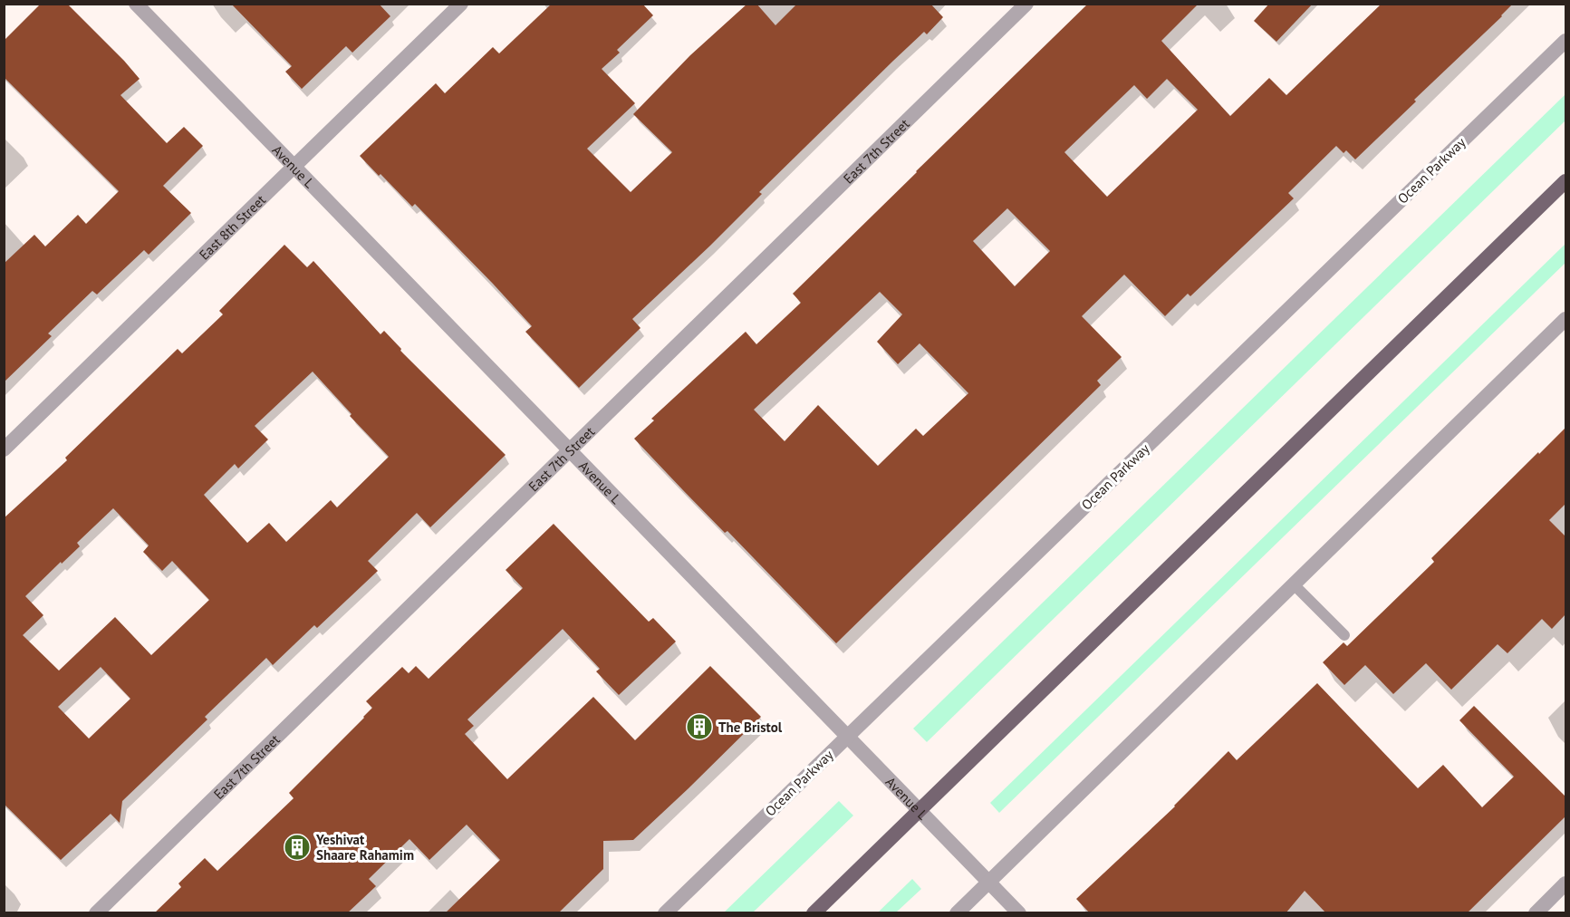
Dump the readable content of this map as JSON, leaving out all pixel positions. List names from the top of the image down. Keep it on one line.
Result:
{"streets":{"street":["East 7th Street","Avenue L","Ocean Parkway","East 8th Street"]},"crossings":[["East 7th Street","Avenue L"],["Avenue L","Ocean Parkway"],["Avenue L","East 8th Street"]],"places":{"building":["The Bristol","Yeshivat Shaare Rahamim"]}}
